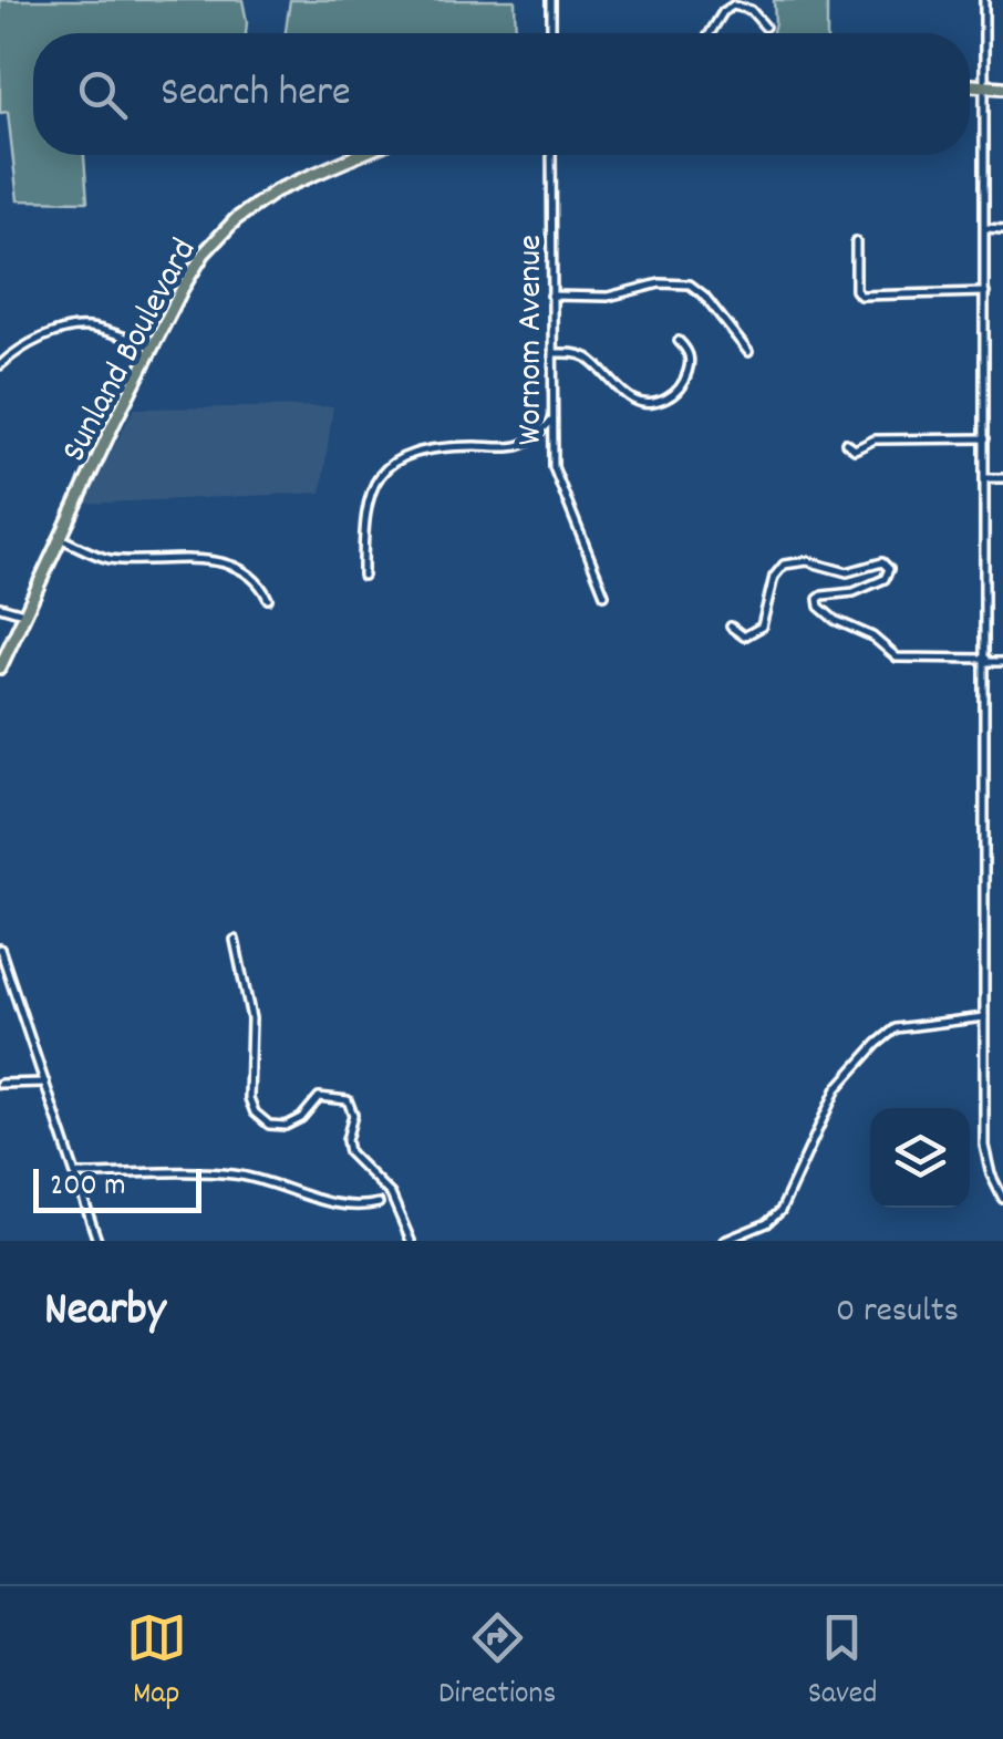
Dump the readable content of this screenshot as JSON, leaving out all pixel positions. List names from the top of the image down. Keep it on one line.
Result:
{"streets":{"main road":["Sunland Boulevard"],"street":["Wornom Avenue"]},"scale_bar":"200 m","page":{"search":"Search here","scale":"200 m","heading":["Nearby","0 results"],"nav":["Map","Directions","Saved"]}}
